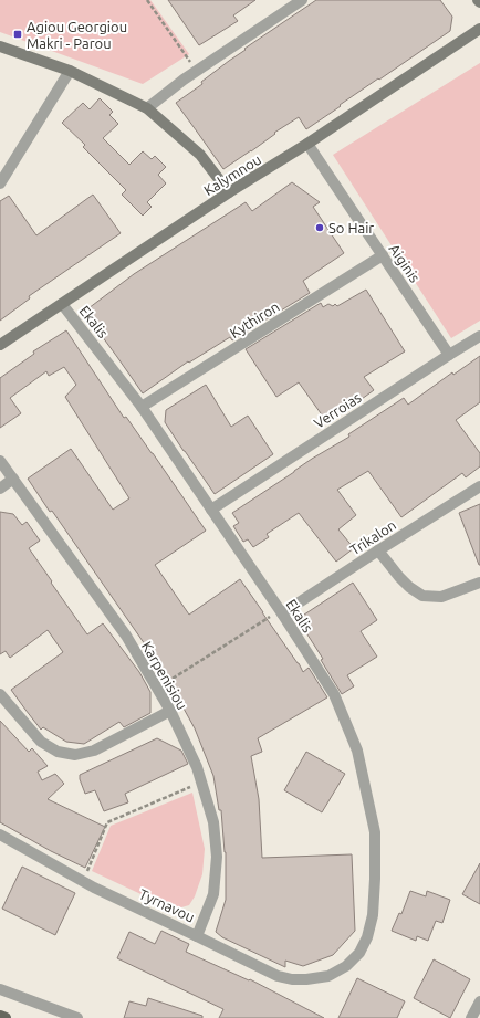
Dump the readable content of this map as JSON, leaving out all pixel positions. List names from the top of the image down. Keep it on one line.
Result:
{"streets":{"street":["Kalymnou","Aiginis","Kythiron","Ekalis","Verroias","Trikalon","Karpenisiou","Tyrnavou"]},"crossings":[["Kalymnou","Aiginis"],["Kalymnou","Ekalis"],["Aiginis","Kythiron"],["Aiginis","Verroias"],["Kythiron","Ekalis"],["Ekalis","Verroias"],["Ekalis","Trikalon"],["Ekalis","Tyrnavou"],["Karpenisiou","Tyrnavou"]],"places":{"transit":["Agiou Georgiou Makri - Parou"],"other":["So Hair"]}}
